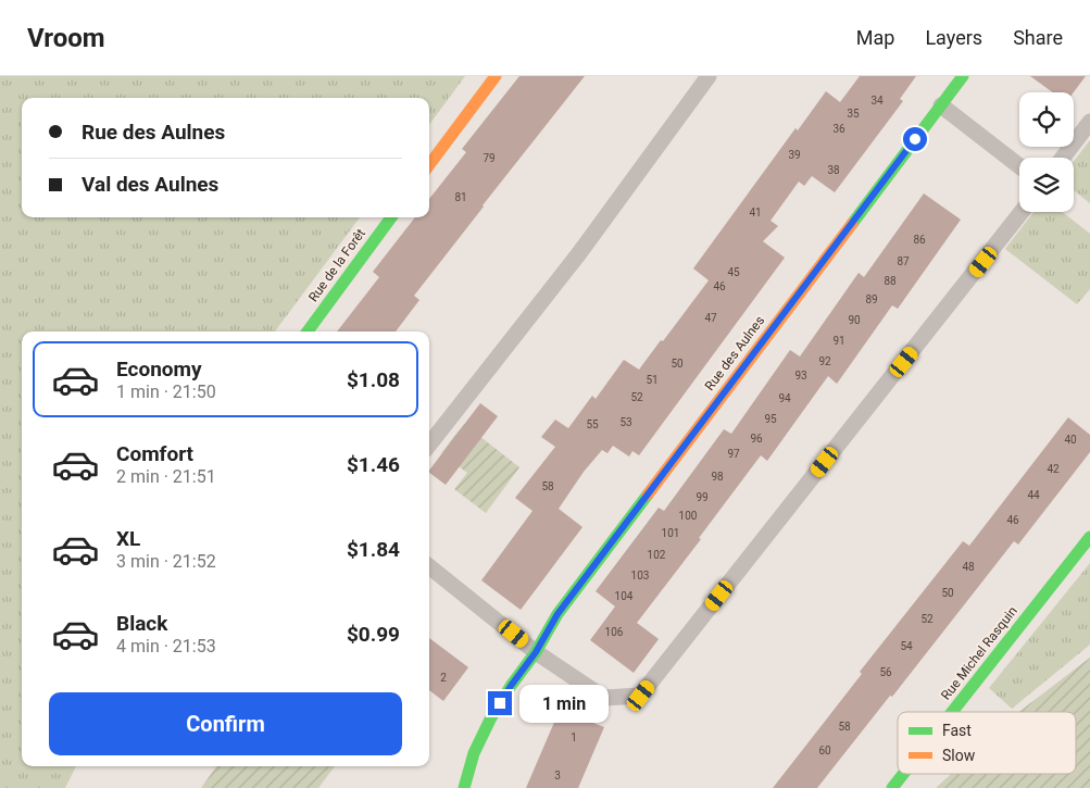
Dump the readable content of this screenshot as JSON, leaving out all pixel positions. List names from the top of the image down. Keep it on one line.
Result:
{"streets":{"street":["Rue de la Forêt","Rue des Aulnes","Rue Michel Rasquin"]},"house_numbers":["34","35","36","39","79","38","81","41","86","87","45","88","46","89","47","90","91","92","50","93","51","52","94","95","53","55","96","40","97","42","98","58","44","99","100","46","101","102","48","103","50","104","52","106","54","56","2","58","1","60","3"],"legend":["Fast","Slow"],"page":{"header":"Vroom","nav":["Map","Layers","Share"],"banner":["Rue des Aulnes","Val des Aulnes"],"list":[{"name":"Economy","note":"1 min · 21:50","value":"$1.08"},{"name":"Comfort","note":"2 min · 21:51","value":"$1.46"},{"name":"XL","note":"3 min · 21:52","value":"$1.84"},{"name":"Black","note":"4 min · 21:53","value":"$0.99"}],"buttons":"Confirm","bubble":"1 min"}}
